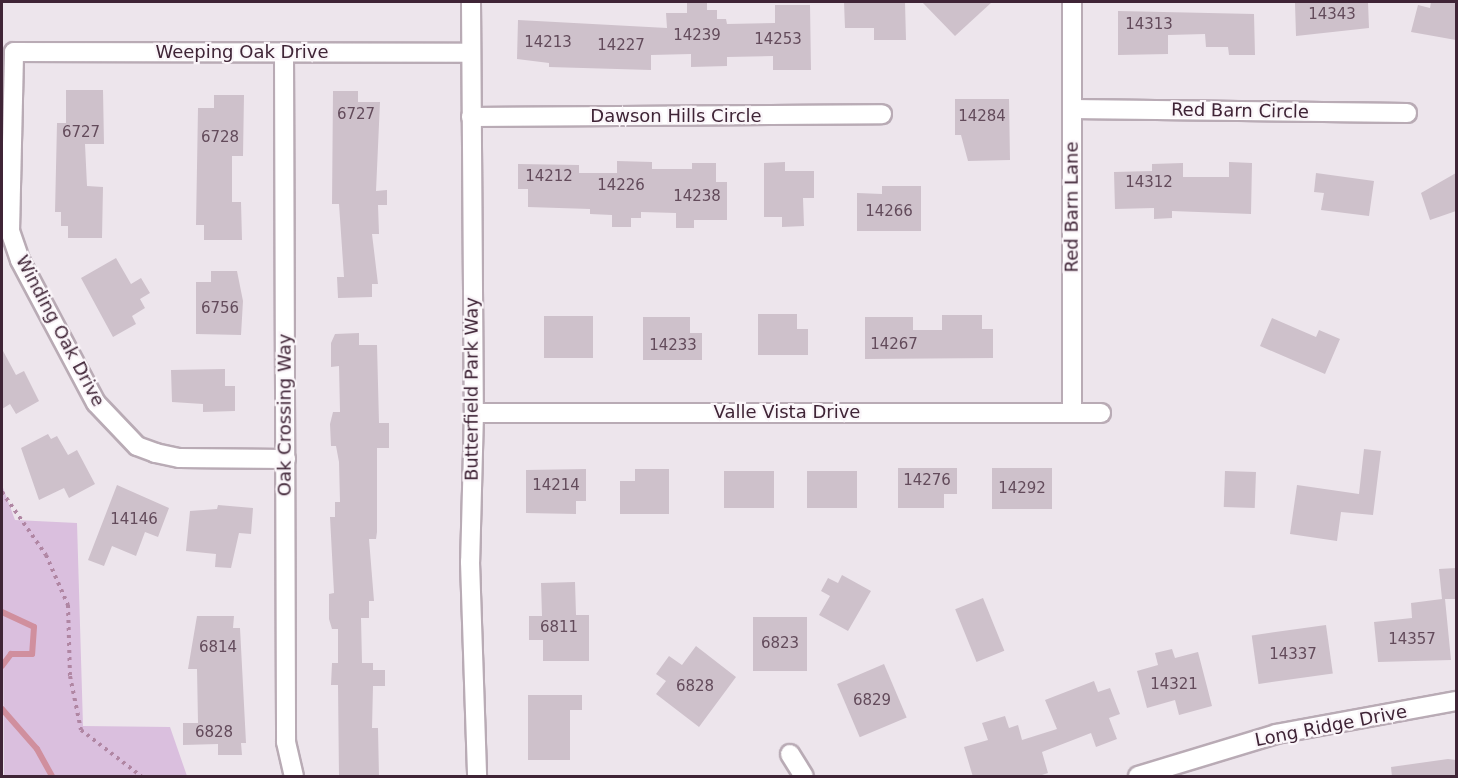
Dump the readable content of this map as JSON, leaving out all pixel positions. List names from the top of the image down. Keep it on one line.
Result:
{"streets":{"street":["Weeping Oak Drive","Red Barn Circle","Dawson Hills Circle","Red Barn Lane","Winding Oak Drive","Butterfield Park Way","Valle Vista Drive","Oak Crossing Way","Long Ridge Drive"]},"crossings":[["Weeping Oak Drive","Winding Oak Drive"],["Weeping Oak Drive","Butterfield Park Way"],["Weeping Oak Drive","Oak Crossing Way"],["Red Barn Circle","Red Barn Lane"],["Dawson Hills Circle","Butterfield Park Way"],["Red Barn Lane","Valle Vista Drive"],["Winding Oak Drive","Oak Crossing Way"],["Butterfield Park Way","Valle Vista Drive"]],"house_numbers":["14343","14313","14239","14253","14213","14227","6727","14284","6727","6728","14212","14312","14226","14238","14266","6756","14267","14233","14276","14214","14292","14146","6811","14357","6823","6814","14337","14321","6828","6829","6828"]}
